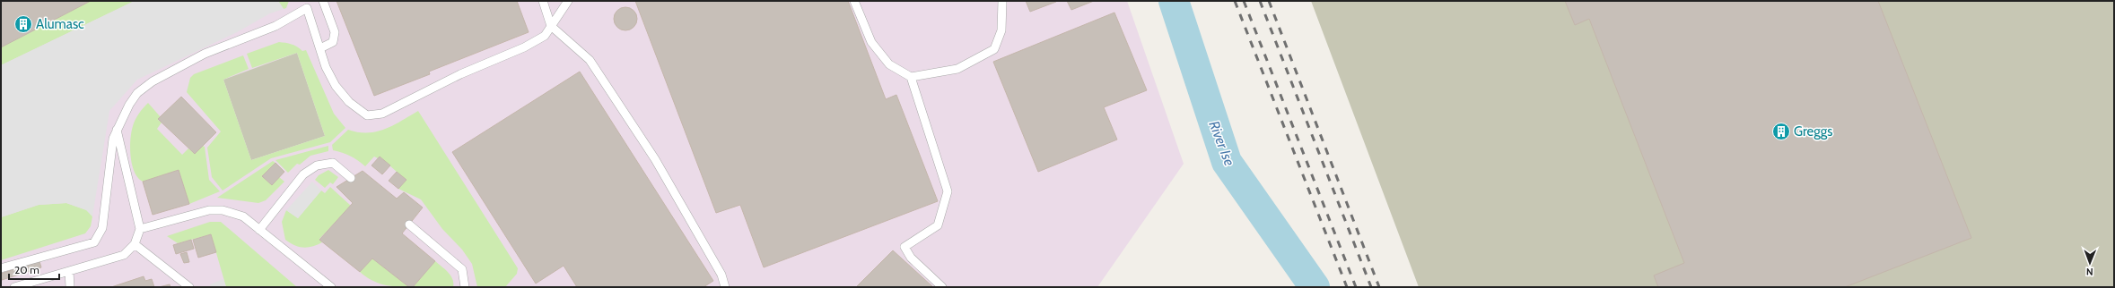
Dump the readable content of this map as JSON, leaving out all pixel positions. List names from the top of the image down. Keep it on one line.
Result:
{"water":["River Ise"],"places":{"building":["Alumasc","Greggs"]},"scale_bar":"20 m","north":"bottom"}
